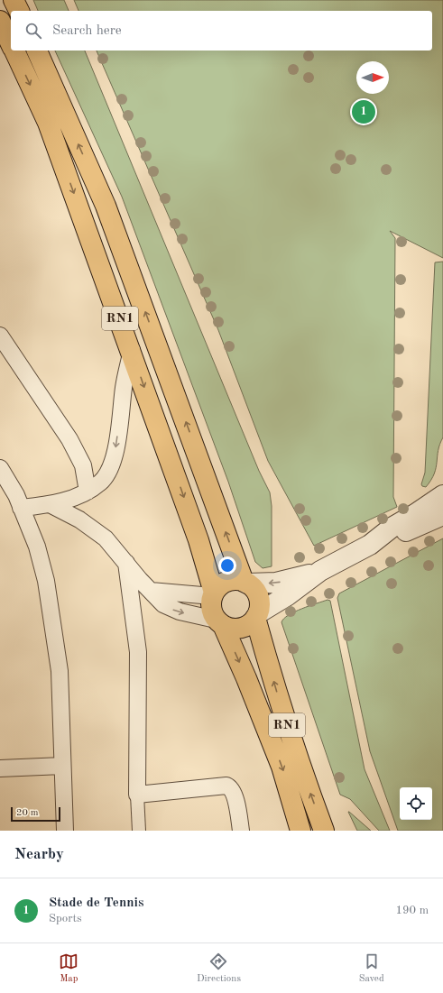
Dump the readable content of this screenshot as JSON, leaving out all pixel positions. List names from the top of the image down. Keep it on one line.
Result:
{"streets":{"highway":["RN1"]},"scale_bar":"20 m","north":"right","page":{"search":"Search here","pins":"1","scale":"20 m","heading":"Nearby","list":[{"mark":"1","name":"Stade de Tennis","note":"Sports","value":"190 m"}],"nav":["Map","Directions","Saved"]}}
